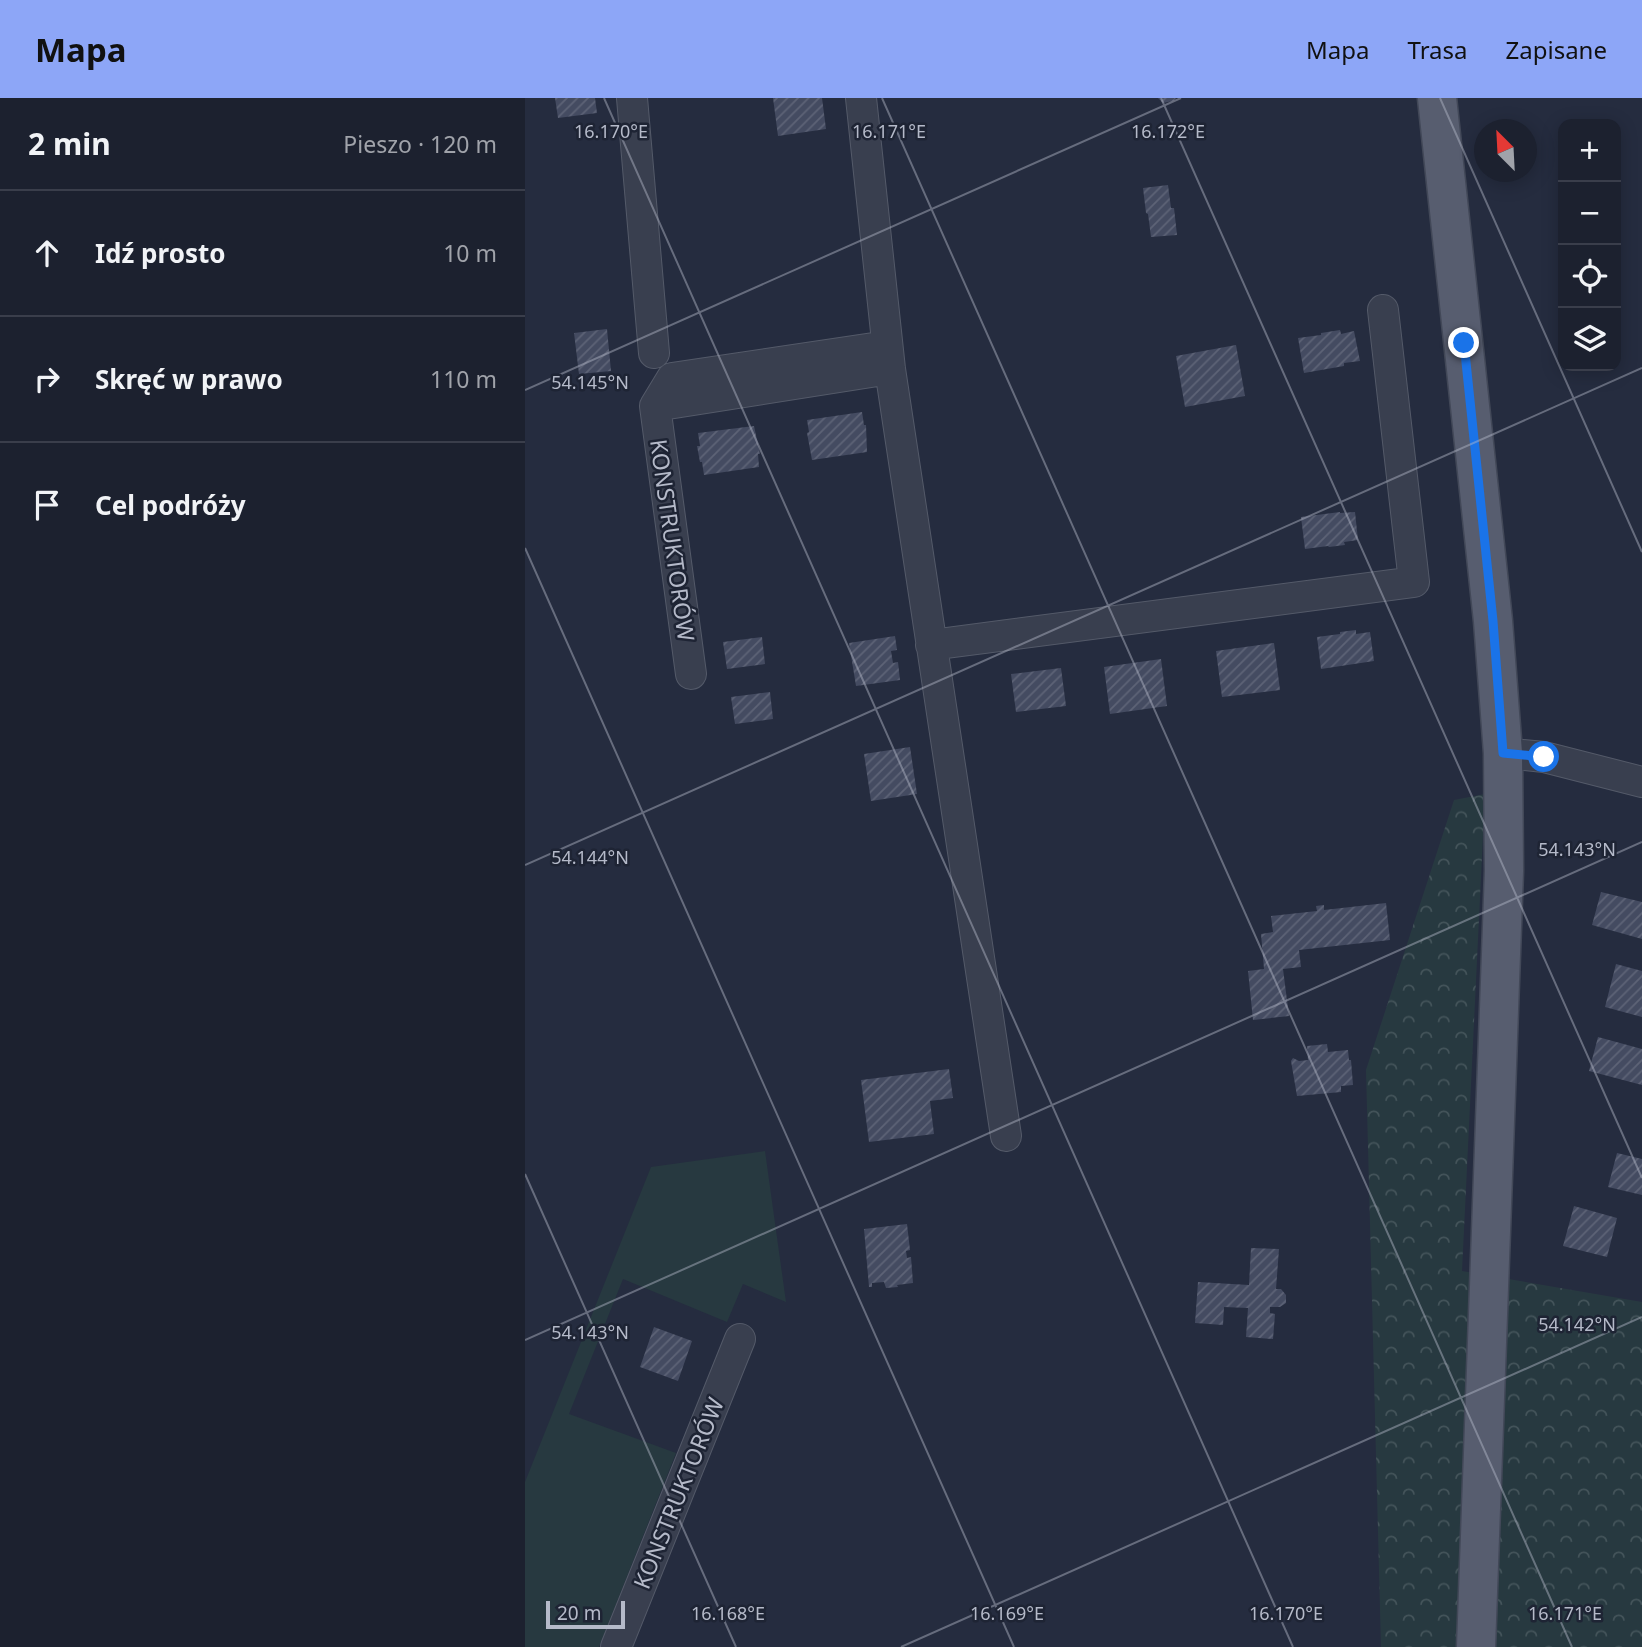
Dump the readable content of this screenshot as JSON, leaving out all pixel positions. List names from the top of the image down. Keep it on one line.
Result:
{"streets":{"street":["KONSTRUKTORÓW"]},"scale_bar":"20 m","north":"top left","page":{"header":"Mapa","nav":["Mapa","Trasa","Zapisane"],"heading":["2 min","Pieszo · 120 m"],"map_buttons":["+","−"],"list":[["Idź prosto","10 m"],["Skręć w prawo","110 m"],"Cel podróży"],"scale":"20 m"},"coordinates":["16.170°E","16.171°E","16.172°E","54.145°N","54.143°N","54.144°N","54.142°N","16.168°E","16.169°E"]}
